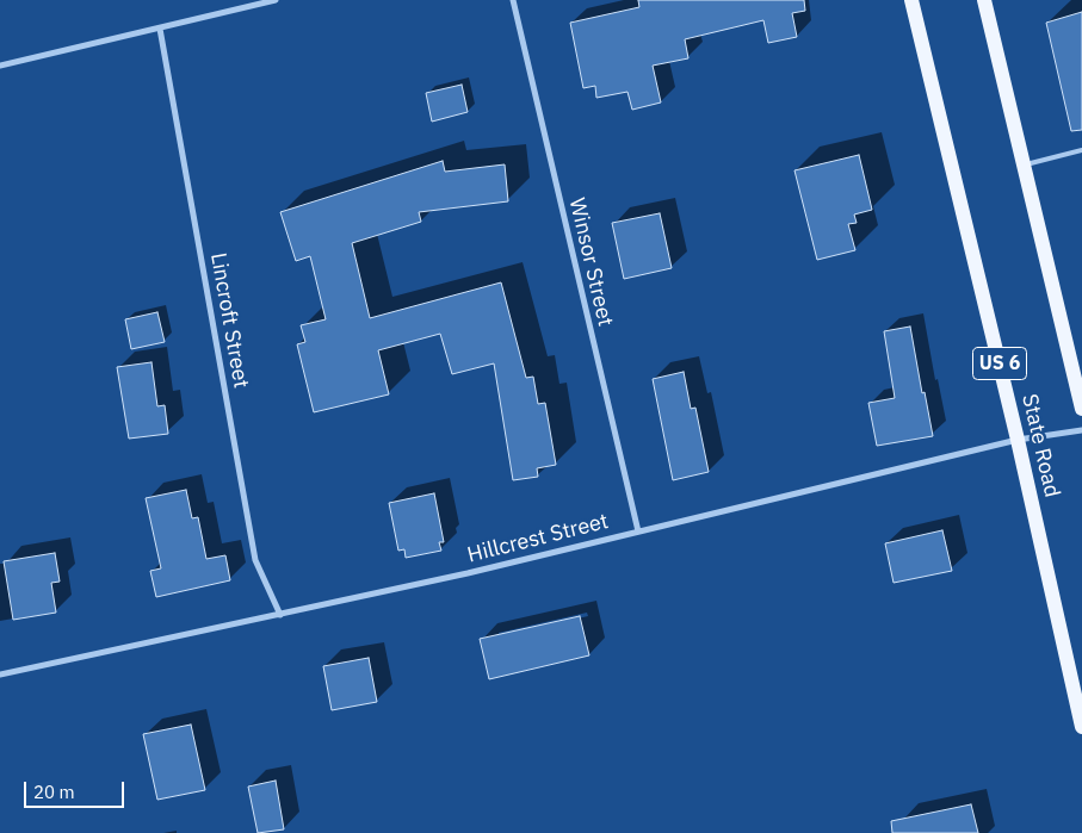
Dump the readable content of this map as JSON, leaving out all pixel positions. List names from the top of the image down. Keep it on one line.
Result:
{"streets":{"main road":["US 6","State Road"],"street":["Winsor Street","Lincroft Street","Hillcrest Street"]},"crossings":[["Winsor Street","Hillcrest Street"],["Lincroft Street","Hillcrest Street"],["State Road","Hillcrest Street"]],"scale_bar":"20 m"}
